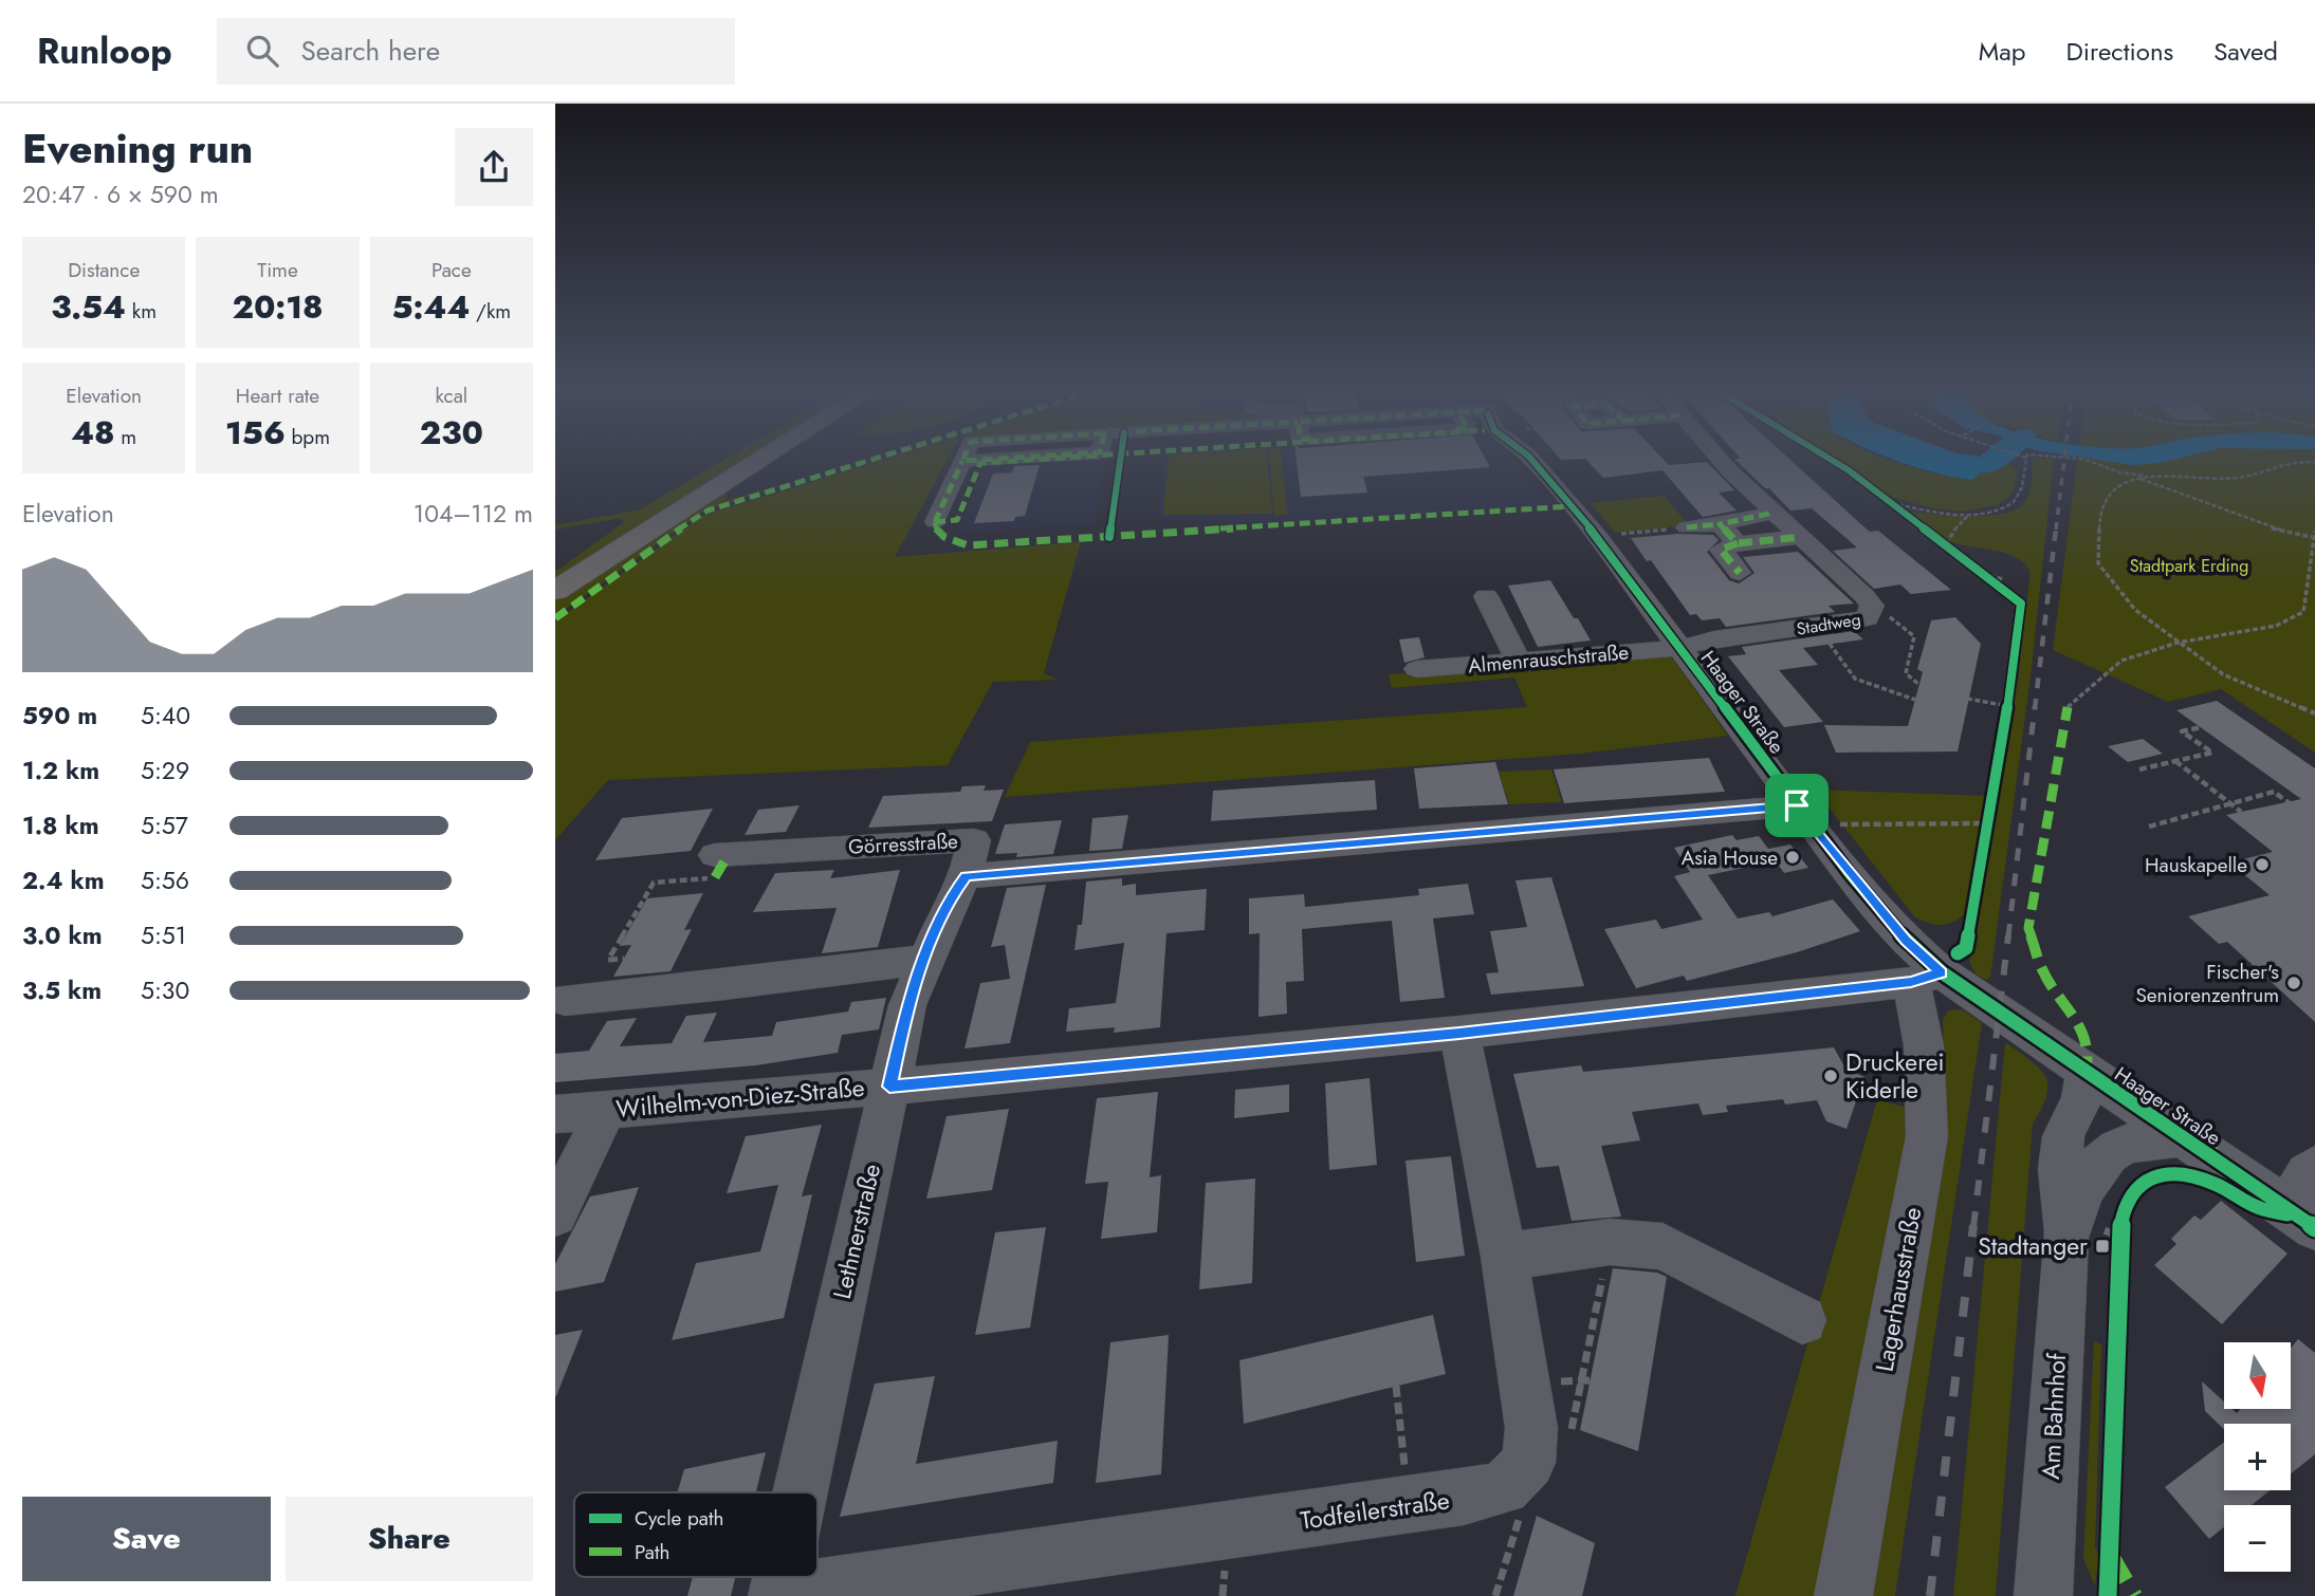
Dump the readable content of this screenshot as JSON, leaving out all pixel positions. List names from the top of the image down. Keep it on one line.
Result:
{"streets":{"street":["Stadtweg","Almenrauschstraße","Haager Straße","Görresstraße","Wilhelm-von-Diez-Straße","Lethnerstraße","Lagerhausstraße","Am Bahnhof","Todfeilerstraße"]},"crossings":[["Stadtweg","Almenrauschstraße"],["Stadtweg","Haager Straße"],["Almenrauschstraße","Haager Straße"],["Haager Straße","Görresstraße"],["Haager Straße","Wilhelm-von-Diez-Straße"],["Haager Straße","Lagerhausstraße"],["Haager Straße","Am Bahnhof"],["Görresstraße","Lethnerstraße"],["Wilhelm-von-Diez-Straße","Lethnerstraße"],["Wilhelm-von-Diez-Straße","Lagerhausstraße"],["Wilhelm-von-Diez-Straße","Todfeilerstraße"]],"parks":["Stadtpark Erding"],"places":{"other":["Asia House","Hauskapelle","Fischer's Seniorenzentrum","Druckerei Kiderle"],"transit":["Stadtanger"]},"legend":["Cycle path","Path"],"north":"bottom","page":{"header":"Runloop","search":"Search here","nav":["Map","Directions","Saved"],"heading":["Evening run","20:47 · 6 × 590 m"],"stats":[["Distance","3.54 km"],["Time","20:18"],["Pace","5:44 /km"],["Elevation","48 m"],["Heart rate","156 bpm"],["kcal","230"]],"chart":["Elevation","104–112 m"],"list":[{"name":"590 m","note":"5:40"},{"name":"1.2 km","note":"5:29"},{"name":"1.8 km","note":"5:57"},{"name":"2.4 km","note":"5:56"},{"name":"3.0 km","note":"5:51"},{"name":"3.5 km","note":"5:30"}],"map_buttons":["+","−"],"buttons":["Save","Share"]}}
